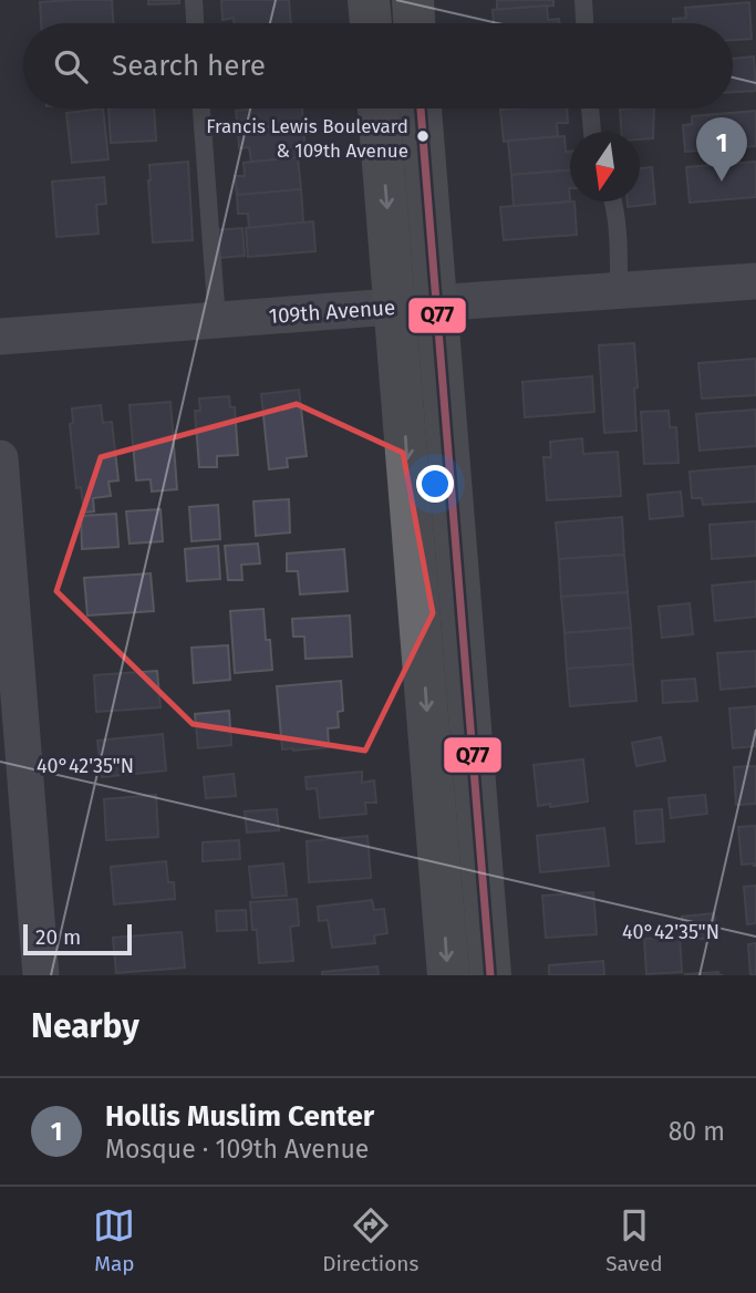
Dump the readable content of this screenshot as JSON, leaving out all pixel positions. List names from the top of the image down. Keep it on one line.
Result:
{"streets":{"street":["109th Avenue"]},"places":["Francis Lewis Boulevard & 109th Avenue"],"lines":["transit line Q77"],"scale_bar":"20 m","north":"bottom","page":{"search":"Search here","pins":"1","scale":"20 m","heading":"Nearby","list":[{"mark":"1","name":"Hollis Muslim Center","note":"Mosque · 109th Avenue","value":"80 m"}],"nav":["Map","Directions","Saved"]},"coordinates":["40°42'35\"N"]}
